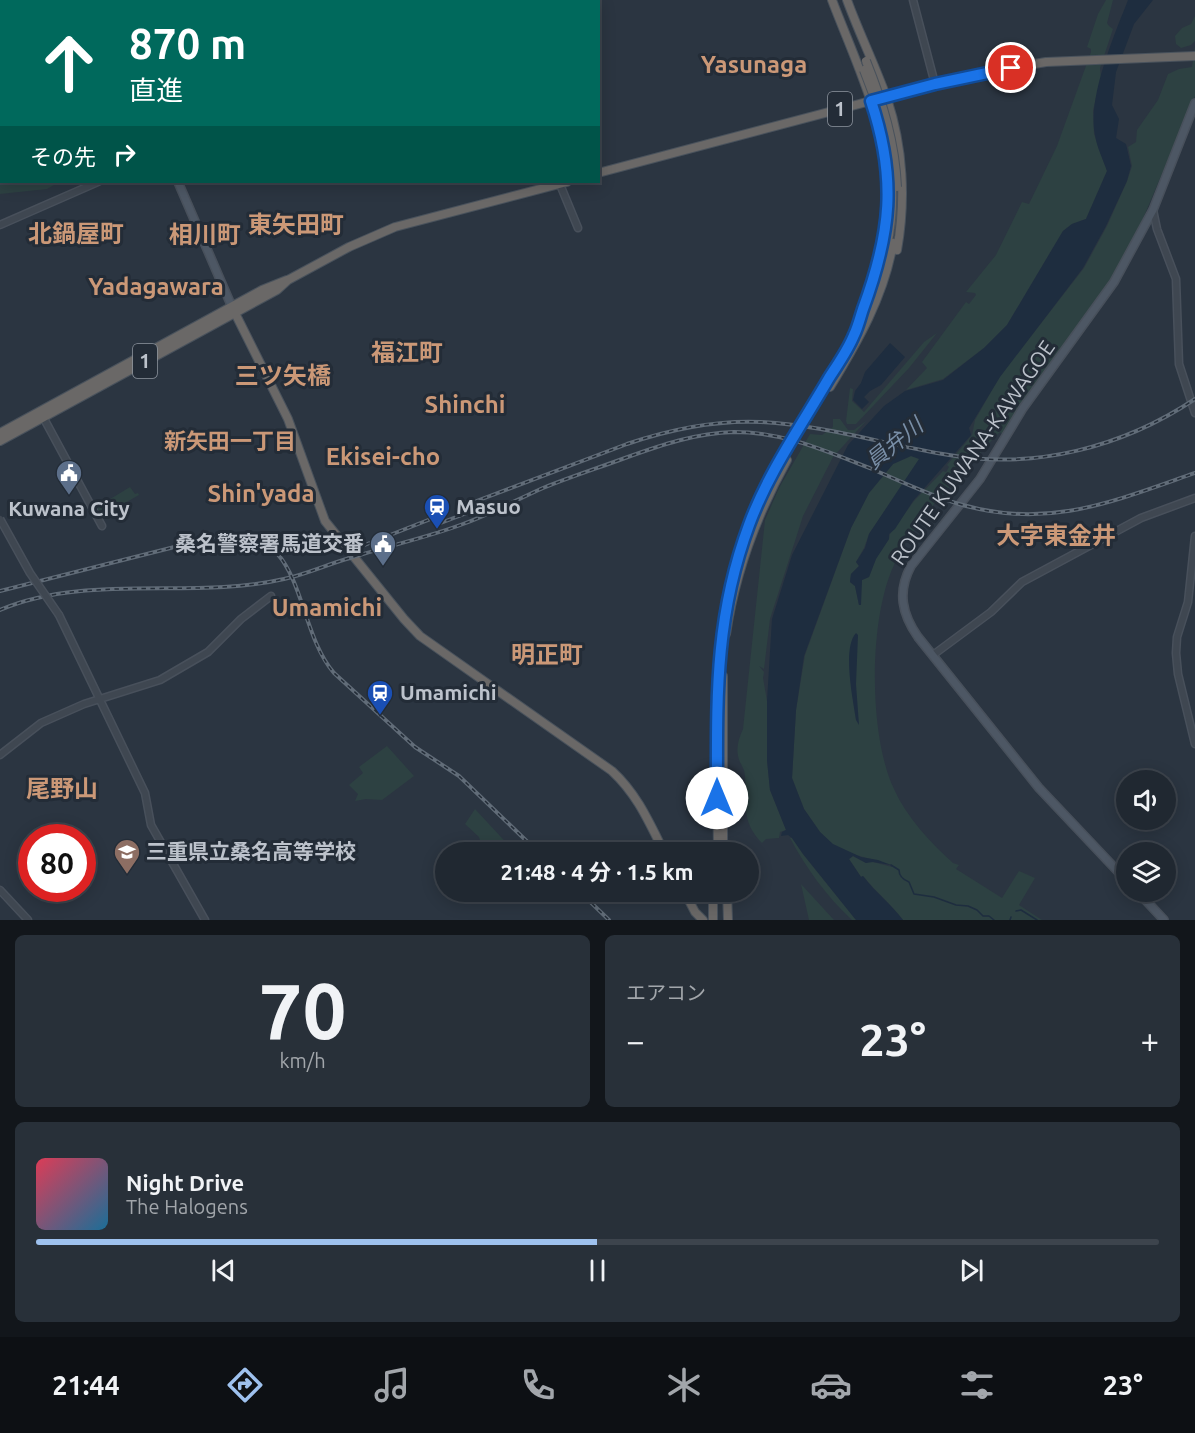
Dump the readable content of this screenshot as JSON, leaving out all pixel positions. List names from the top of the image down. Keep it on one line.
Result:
{"streets":{"highway":["1"],"main road":["ROUTE KUWANA-KAWAGOE"]},"districts":["Yasunaga","東矢田町","北鍋屋町","相川町","Yadagawara","福江町","三ツ矢橋","Shinchi","新矢田一丁目","Ekisei-cho","Shin'yada","大字東金井","Umamichi","明正町","尾野山"],"water":["員弁川"],"places":{"public building":["Kuwana City","桑名警察署馬道交番"],"station":["Masuo","Umamichi"],"school or university":["三重県立桑名高等学校"]},"page":{"turn":["870 m","直進"],"then":"その先","limit":"80","trip":"21:48 · 4 分 · 1.5 km","tile":[["70","km/h"],"エアコン"],"heat":["−","23°","+"],"song":["Night Drive","The Halogens"],"tabs":["21:44","23°"]}}
